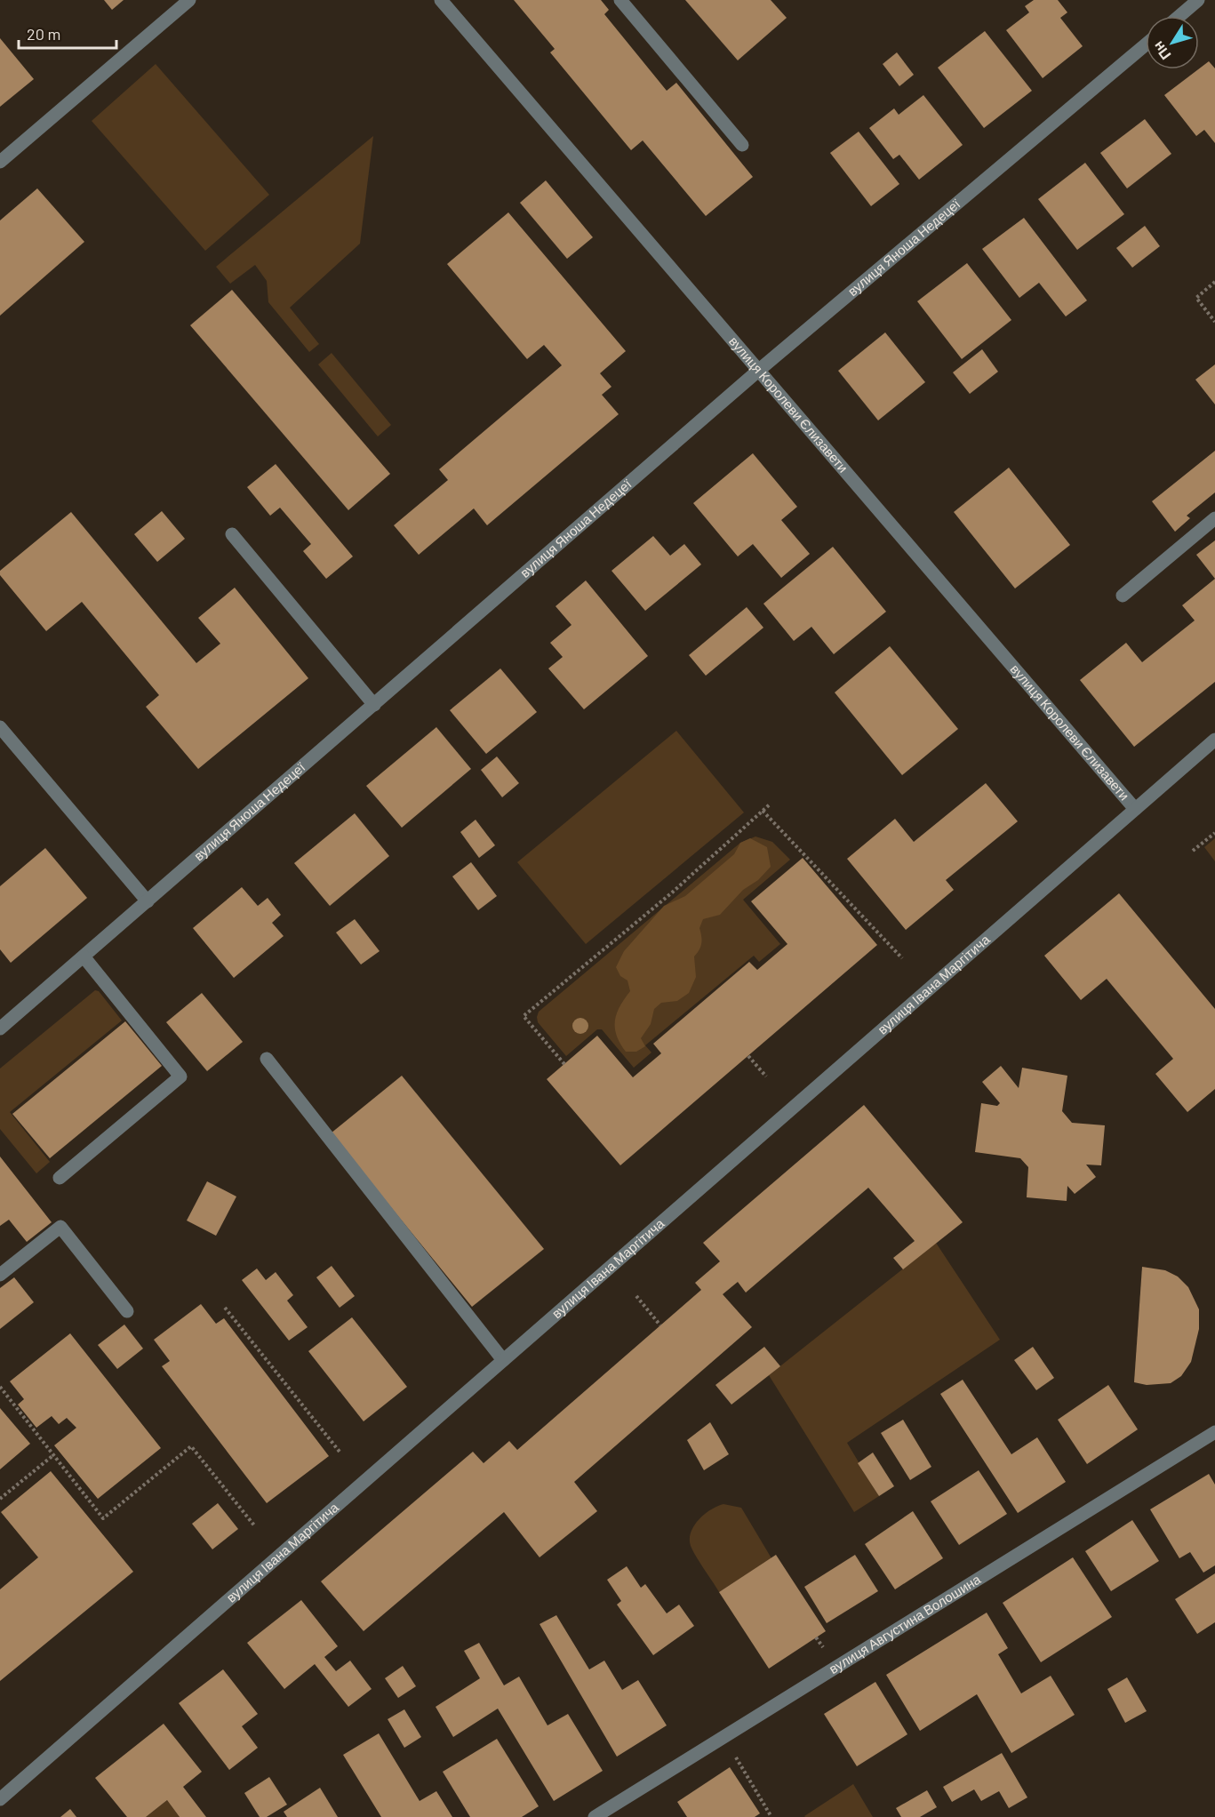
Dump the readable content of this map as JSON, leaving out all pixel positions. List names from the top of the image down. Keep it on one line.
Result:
{"streets":{"street":["вулиця Яноша Недецеї","вулиця Королеви Єлизавети","вулиця Івана Маргітича","вулиця Августина Волошина"]},"crossings":[["вулиця Яноша Недецеї","вулиця Королеви Єлизавети"],["вулиця Королеви Єлизавети","вулиця Івана Маргітича"]],"scale_bar":"20 m","north":"bottom left"}
